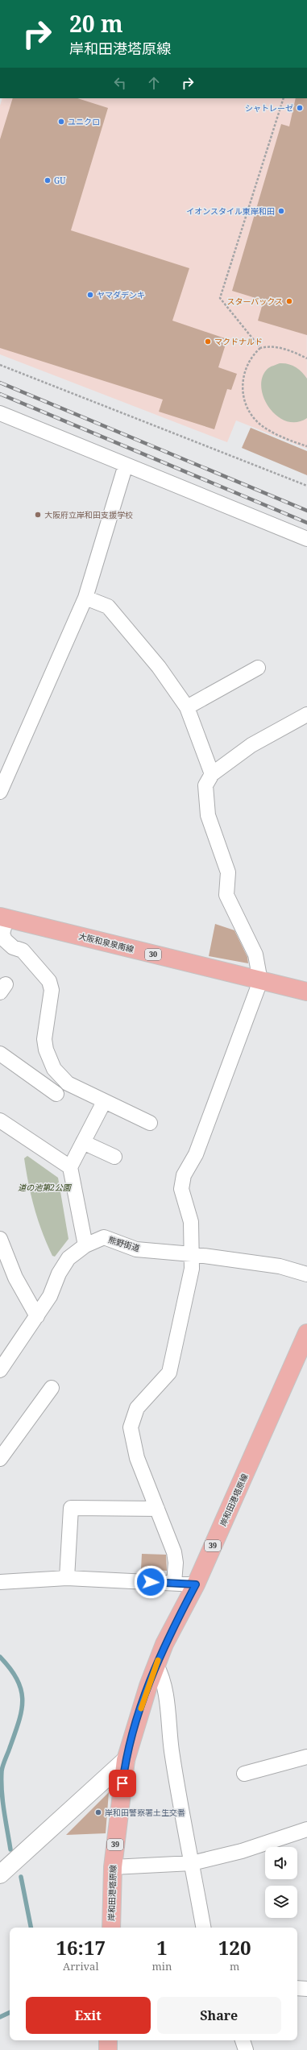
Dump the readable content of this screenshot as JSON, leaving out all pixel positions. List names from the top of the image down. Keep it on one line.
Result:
{"streets":{"main road":["大阪和泉泉南線","30","岸和田港塔原線","39"],"street":["熊野街道"]},"parks":["道の池第2公園"],"places":["シャトレーゼ","ユニクロ","GU","イオンスタイル東岸和田","ヤマダデンキ","スターバックス","マクドナルド","大阪府立岸和田支援学校","岸和田警察署土生交番"],"page":{"turn":["20 m","岸和田港塔原線"],"eta":["16:17","Arrival","1","min","120","m"],"buttons":["Exit","Share"]}}
